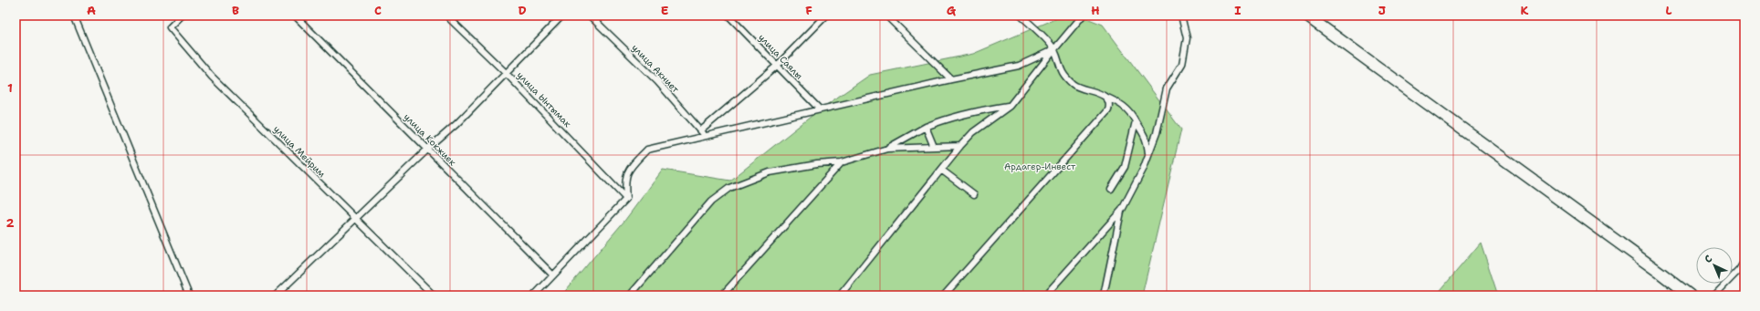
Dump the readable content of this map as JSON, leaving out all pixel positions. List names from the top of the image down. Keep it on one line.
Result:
{"streets":{"street":["улица Саялы","улица Акниет","улица Ынтымак","улица Кокжиек","улица Мейрим"]},"parks":["Ардагер-Инвест"],"north":"top left","grid":{"columns":["A","B","C","D","E","F","G","H","I","J","K","L"],"rows":["1","2"]}}
